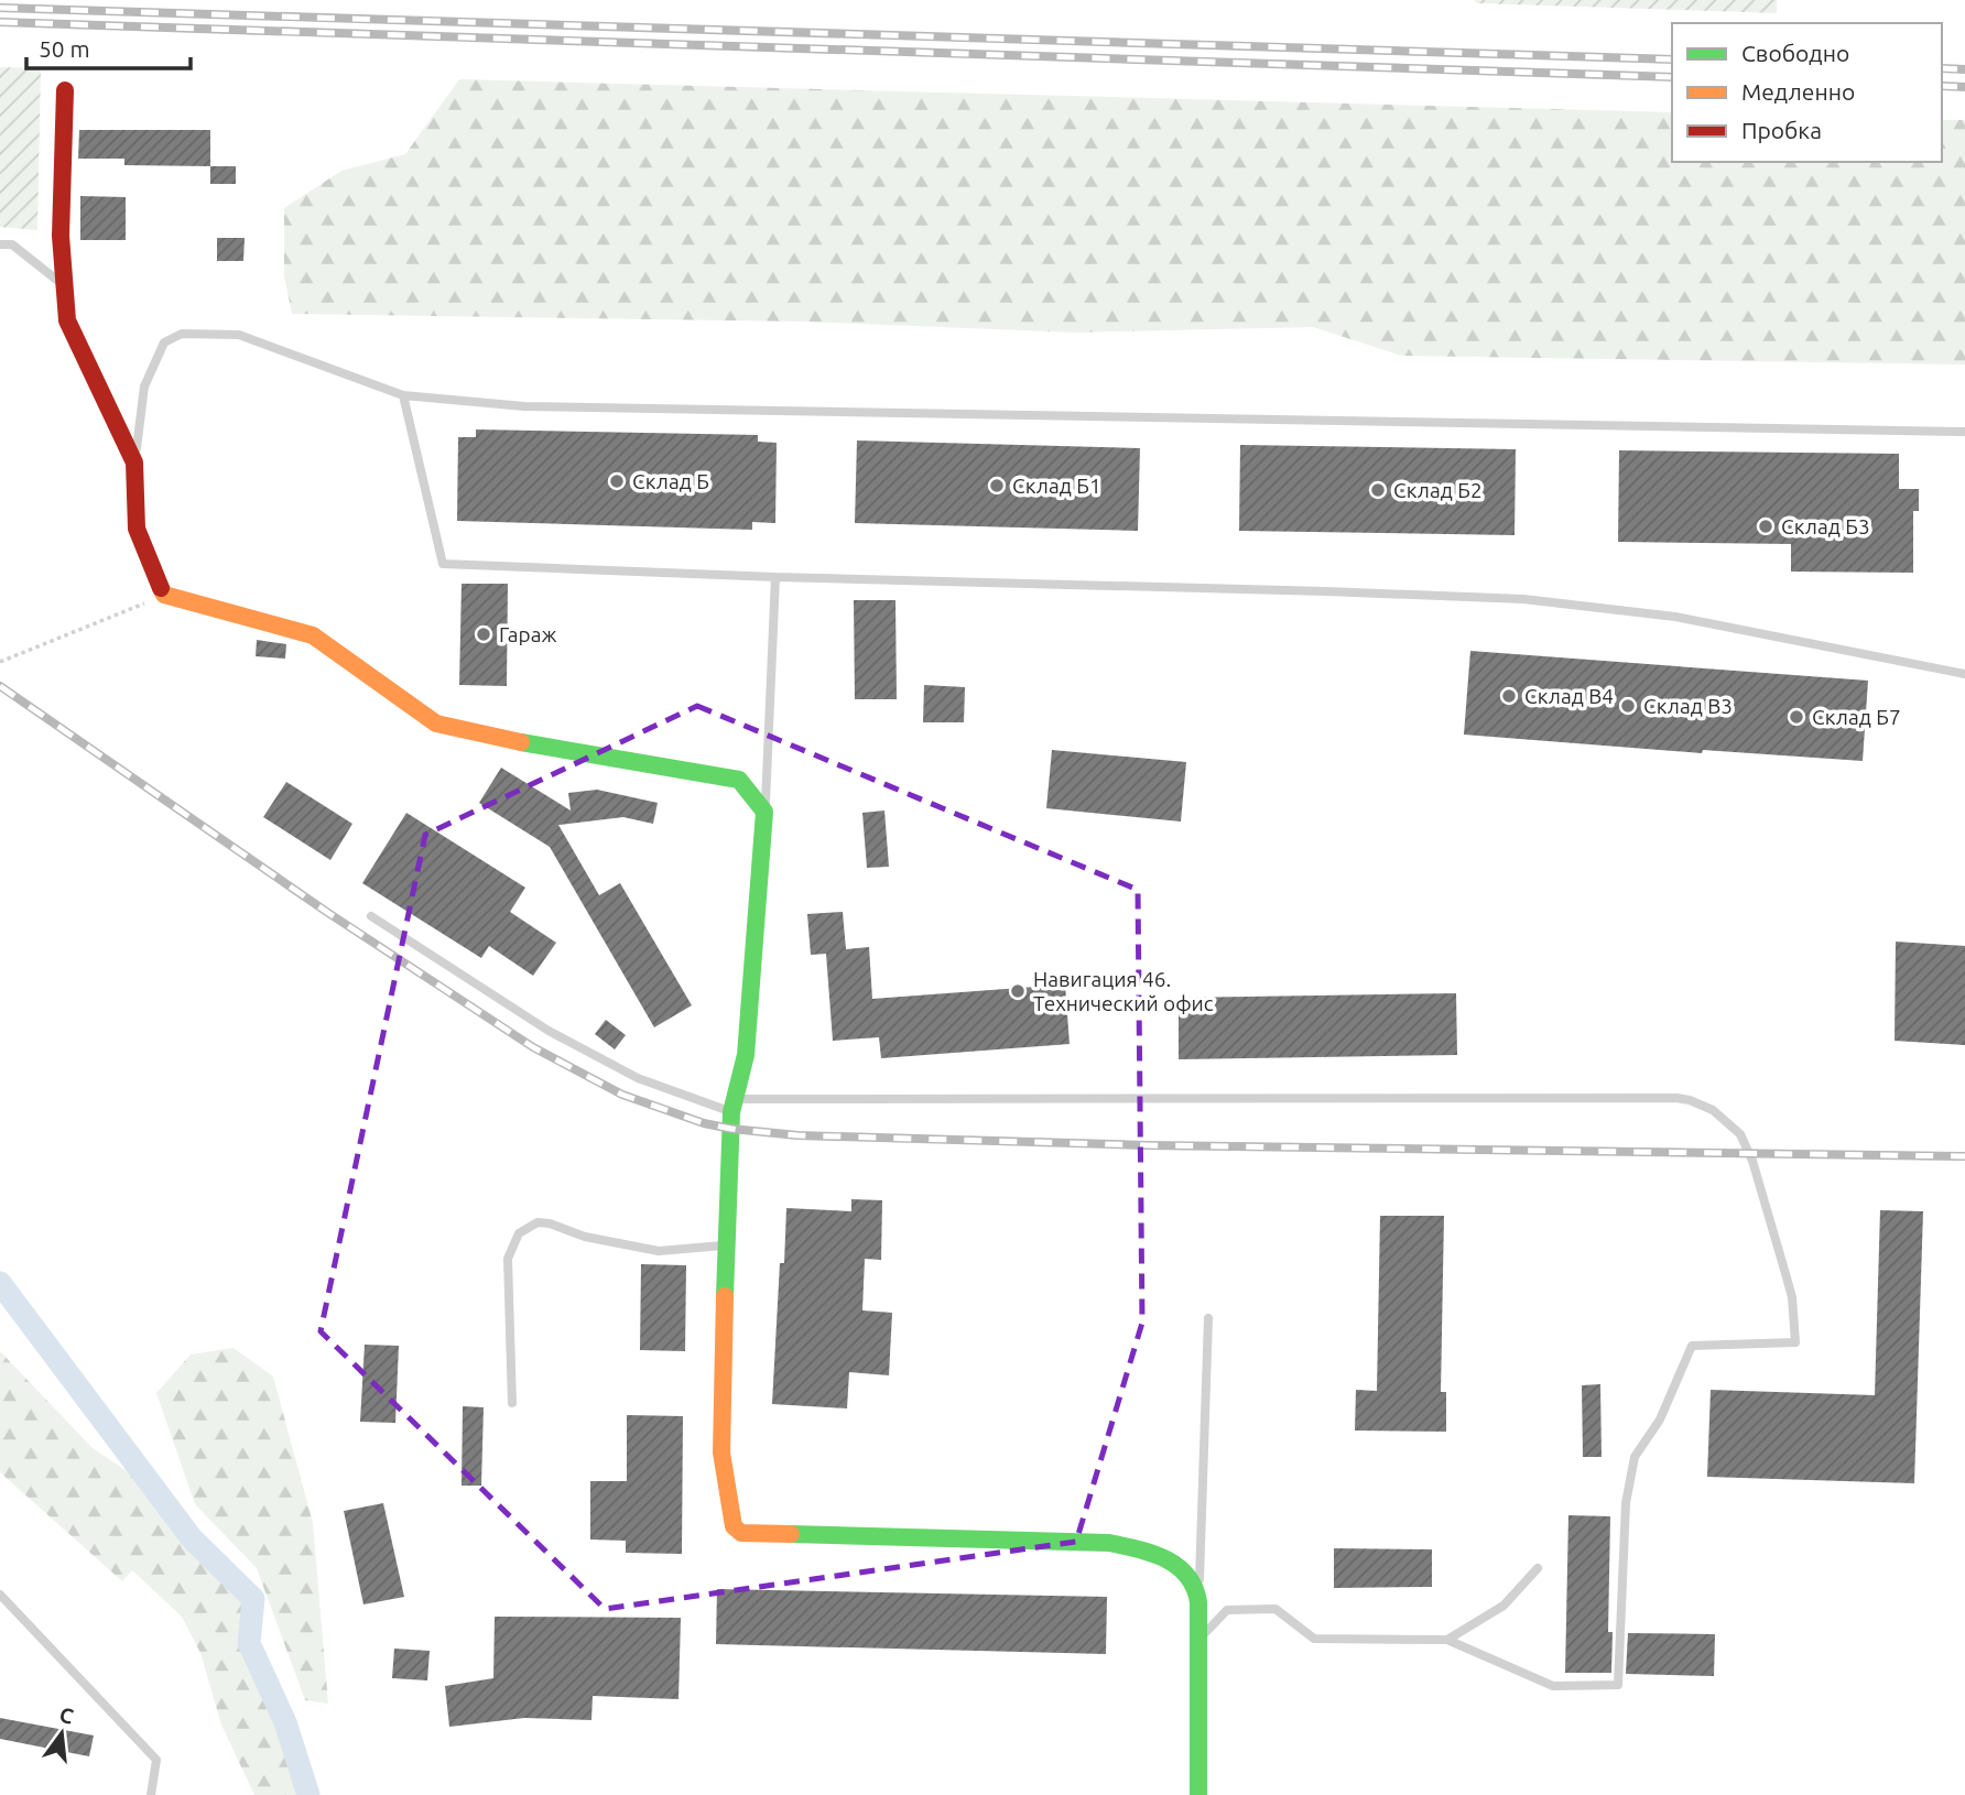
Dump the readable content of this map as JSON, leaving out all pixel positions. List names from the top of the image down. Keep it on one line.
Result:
{"places":["Склад Б","Склад Б1","Склад Б2","Склад Б3","Гараж","Склад В4","Склад В3","Склад Б7","Навигация 46. Технический офис"],"legend":["Свободно","Медленно","Пробка"],"scale_bar":"50 m","north":"top"}
